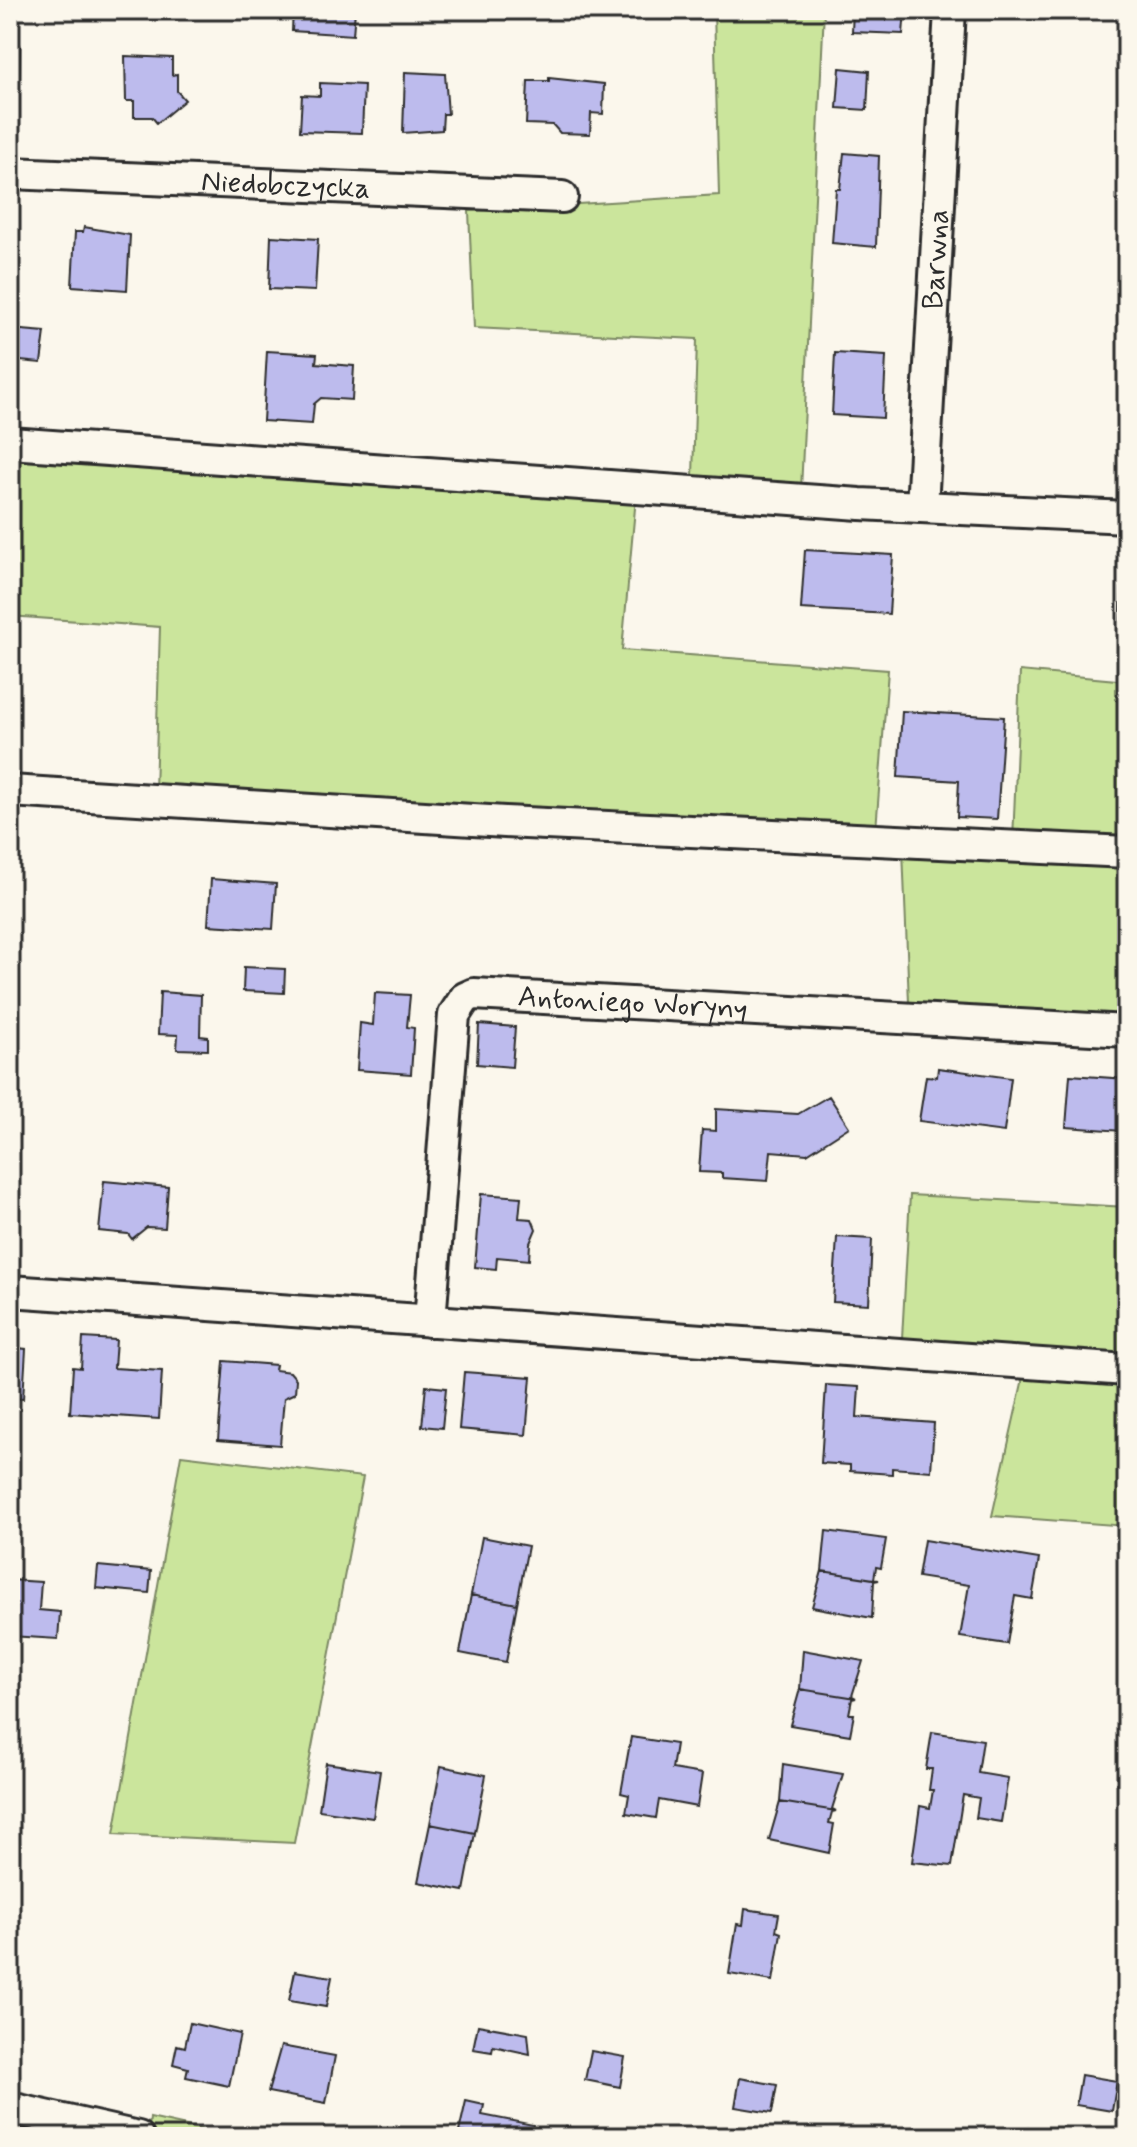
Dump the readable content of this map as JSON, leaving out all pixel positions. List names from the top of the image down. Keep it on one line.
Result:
{"streets":{"street":["Niedobczycka","Barwna","Antoniego Woryny"]}}
